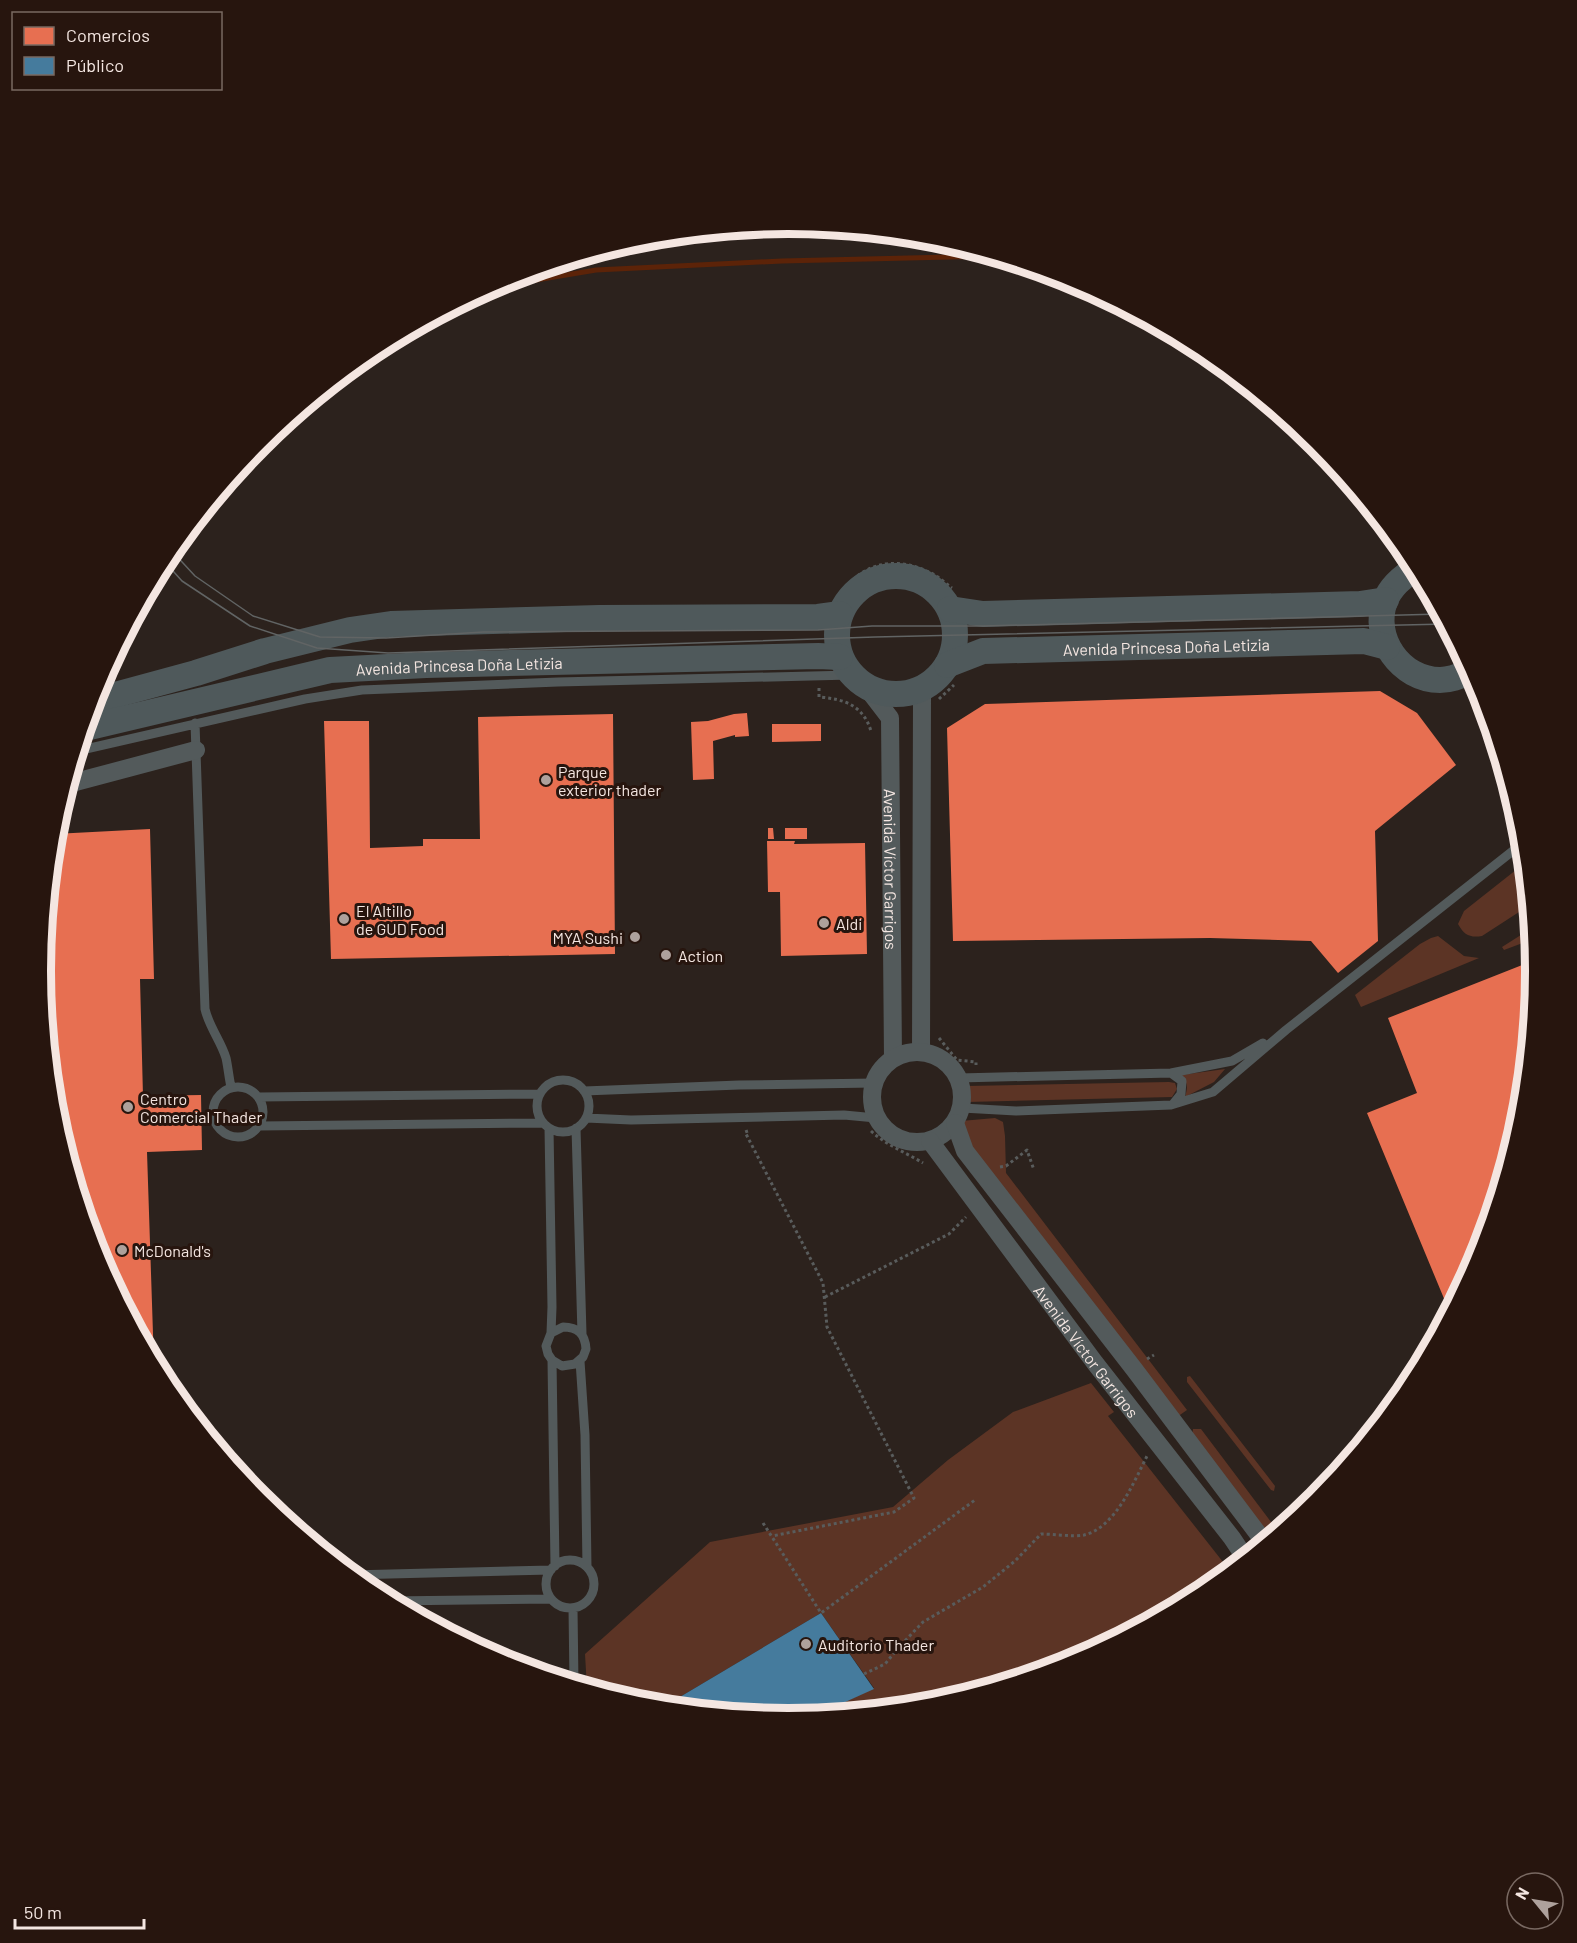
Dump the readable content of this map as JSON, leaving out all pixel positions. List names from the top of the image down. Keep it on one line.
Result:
{"streets":{"street":["Avenida Princesa Doña Letizia","Avenida Víctor Garrigos"]},"crossings":[["Avenida Princesa Doña Letizia","Avenida Víctor Garrigos"]],"places":["Parque exterior thader","El Altillo de GUD Food","Aldi","MYA Sushi","Action","Centro Comercial Thader","McDonald's","Auditorio Thader"],"legend":["Comercios","Público"],"scale_bar":"50 m","north":"top left"}
